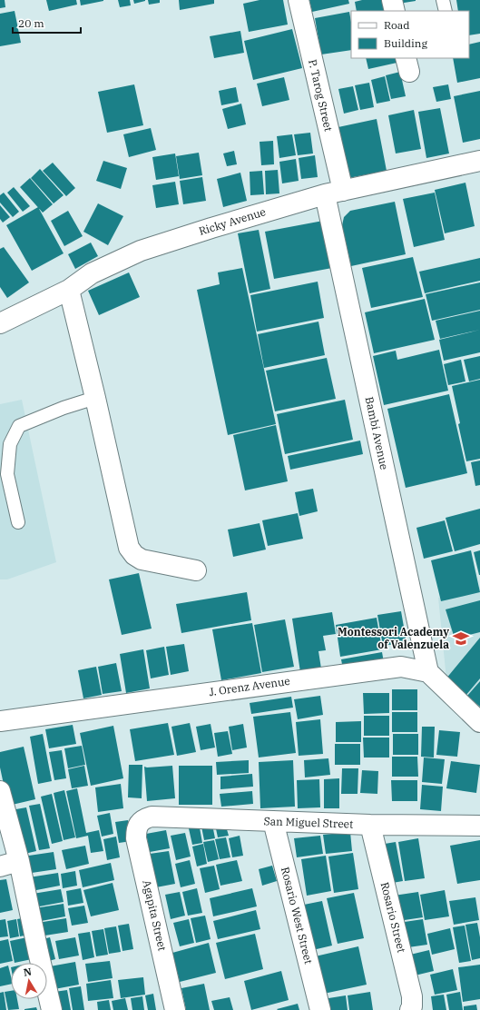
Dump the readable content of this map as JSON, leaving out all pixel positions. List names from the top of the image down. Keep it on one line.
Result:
{"streets":{"street":["P. Tarog Street","Ricky Avenue","Bambi Avenue","J. Orenz Avenue","San Miguel Street","Agapita Street","Rosario West Street","Rosario Street"]},"crossings":[["P. Tarog Street","Ricky Avenue"],["P. Tarog Street","Bambi Avenue"],["Ricky Avenue","Bambi Avenue"],["Bambi Avenue","J. Orenz Avenue"],["San Miguel Street","Agapita Street"],["San Miguel Street","Rosario West Street"],["San Miguel Street","Rosario Street"]],"places":{"school or university":["Montessori Academy of Valenzuela"]},"legend":["Road","Building"],"scale_bar":"20 m","north":"top"}
